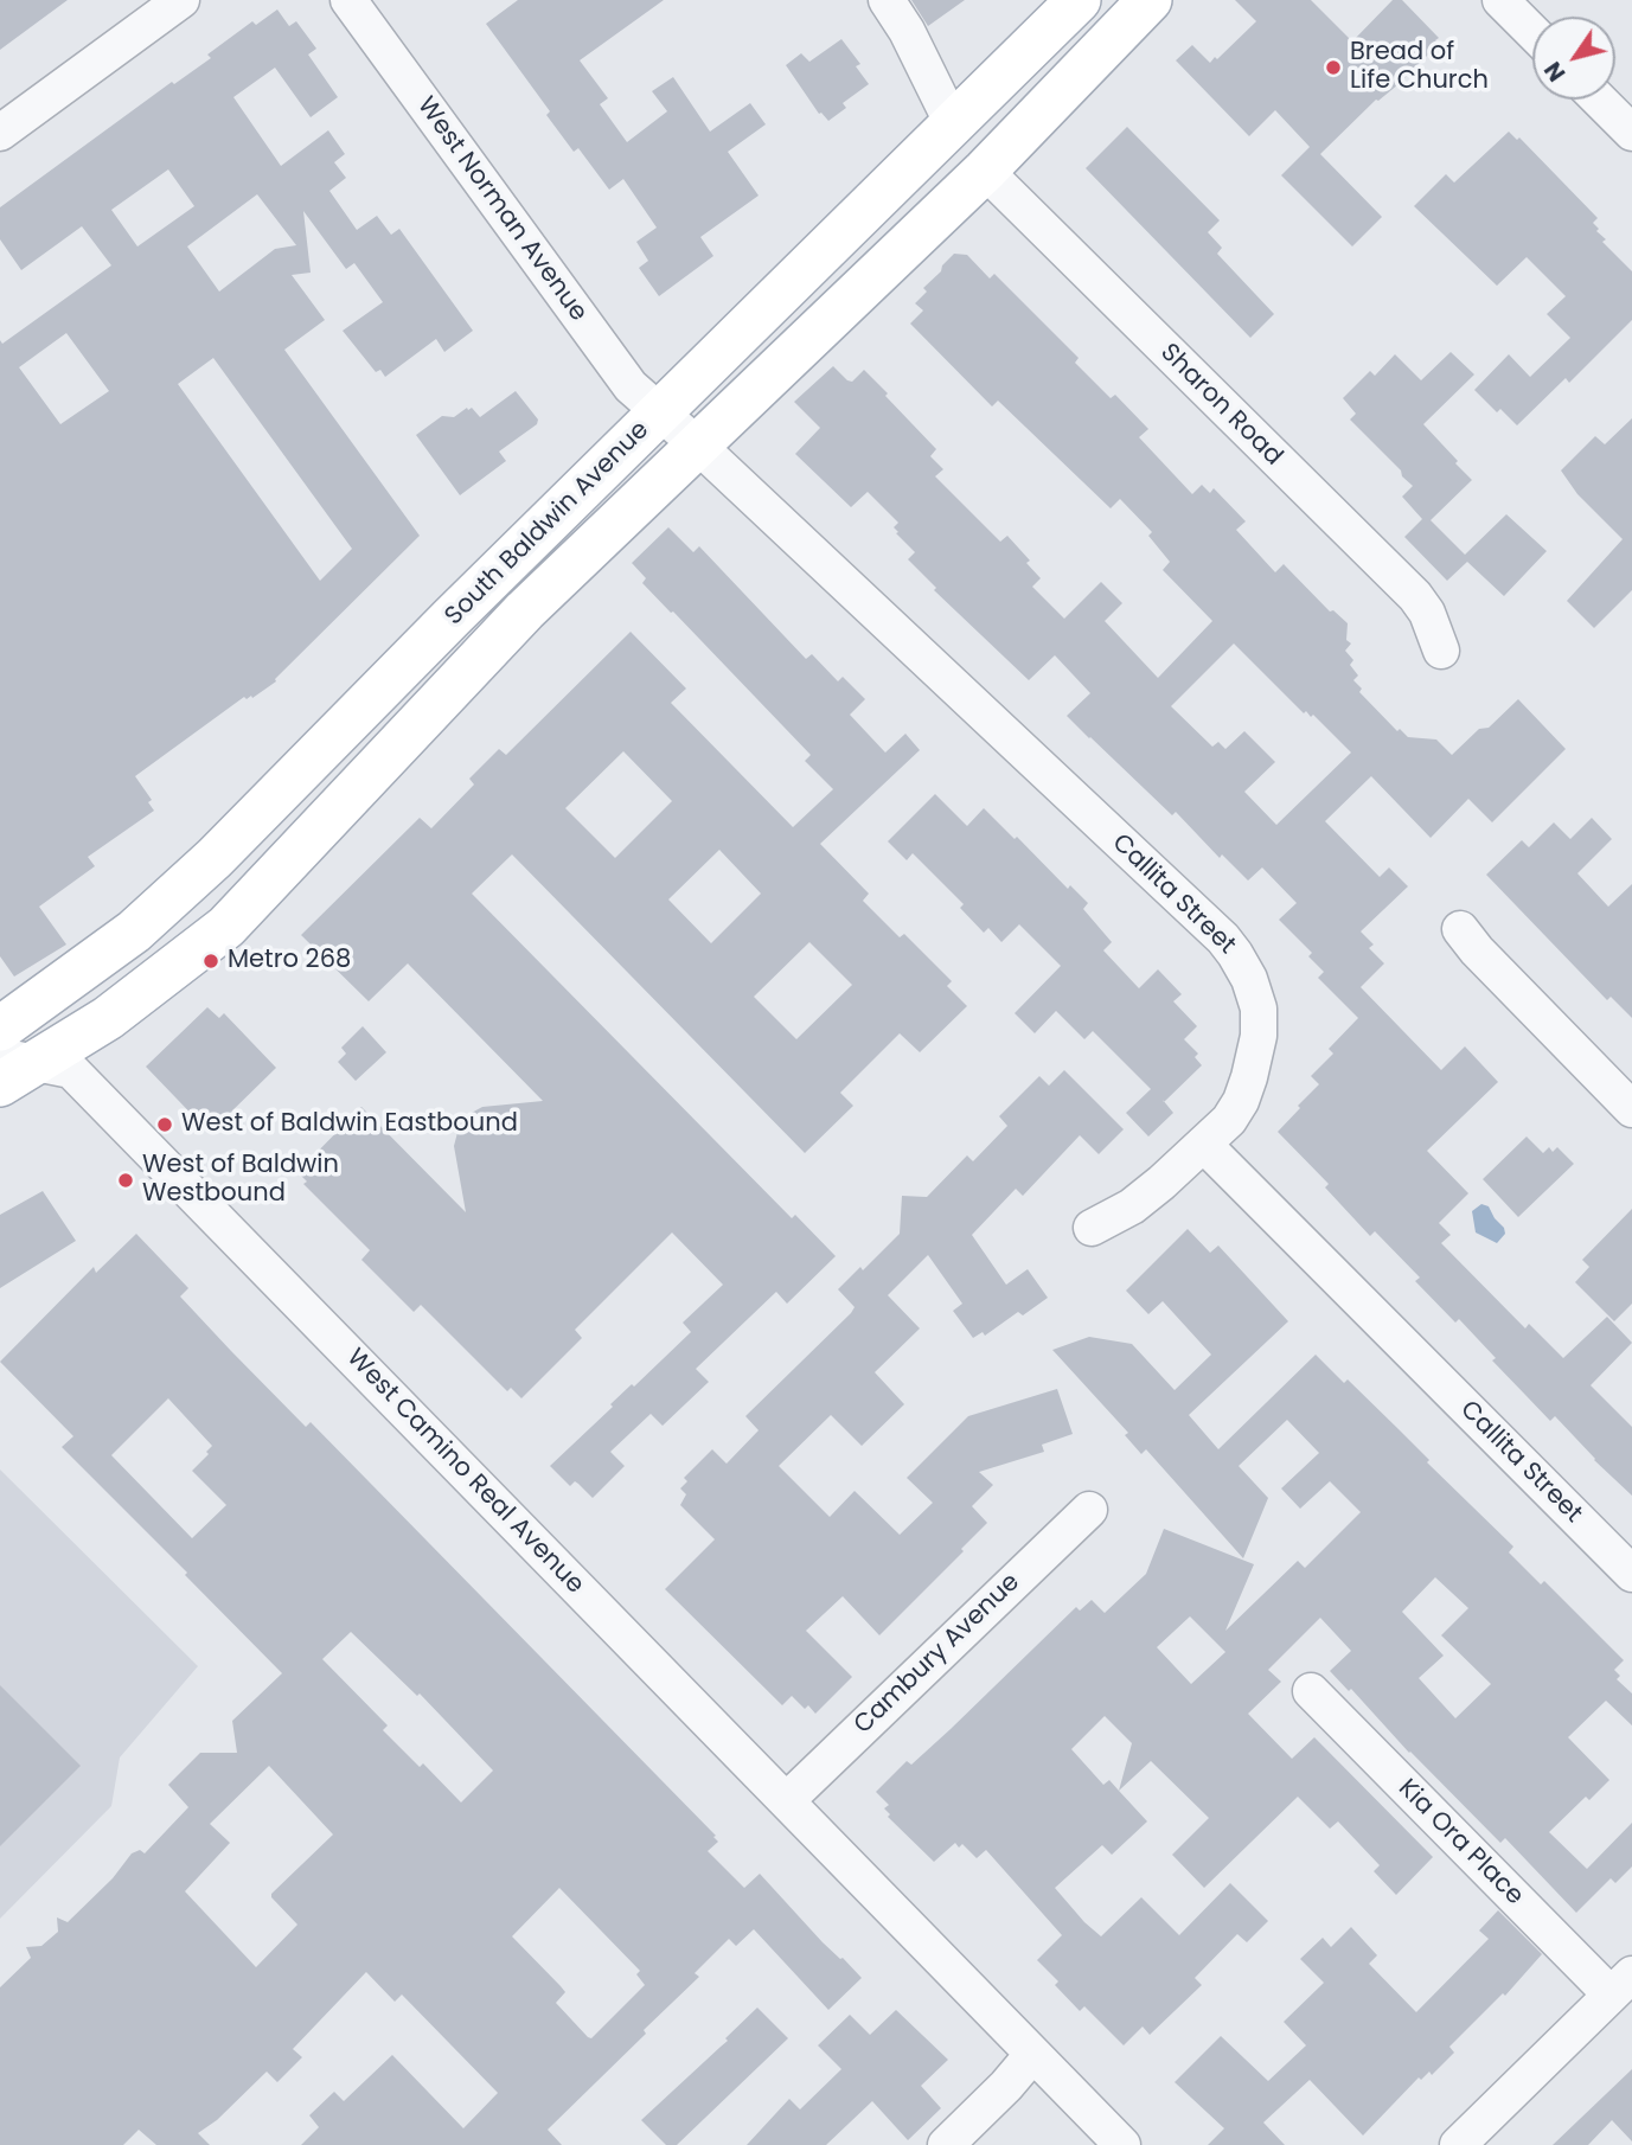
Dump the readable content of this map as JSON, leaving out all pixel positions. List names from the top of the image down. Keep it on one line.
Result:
{"streets":{"main road":["South Baldwin Avenue"],"street":["West Norman Avenue","Sharon Road","Callita Street","West Camino Real Avenue","Cambury Avenue","Kia Ora Place"]},"crossings":[["West Norman Avenue","South Baldwin Avenue"],["West Norman Avenue","Callita Street"],["South Baldwin Avenue","Callita Street"],["South Baldwin Avenue","West Camino Real Avenue"],["West Camino Real Avenue","Cambury Avenue"]],"places":["Bread of Life Church","Metro 268","West of Baldwin Eastbound","West of Baldwin Westbound"],"north":"bottom left"}
